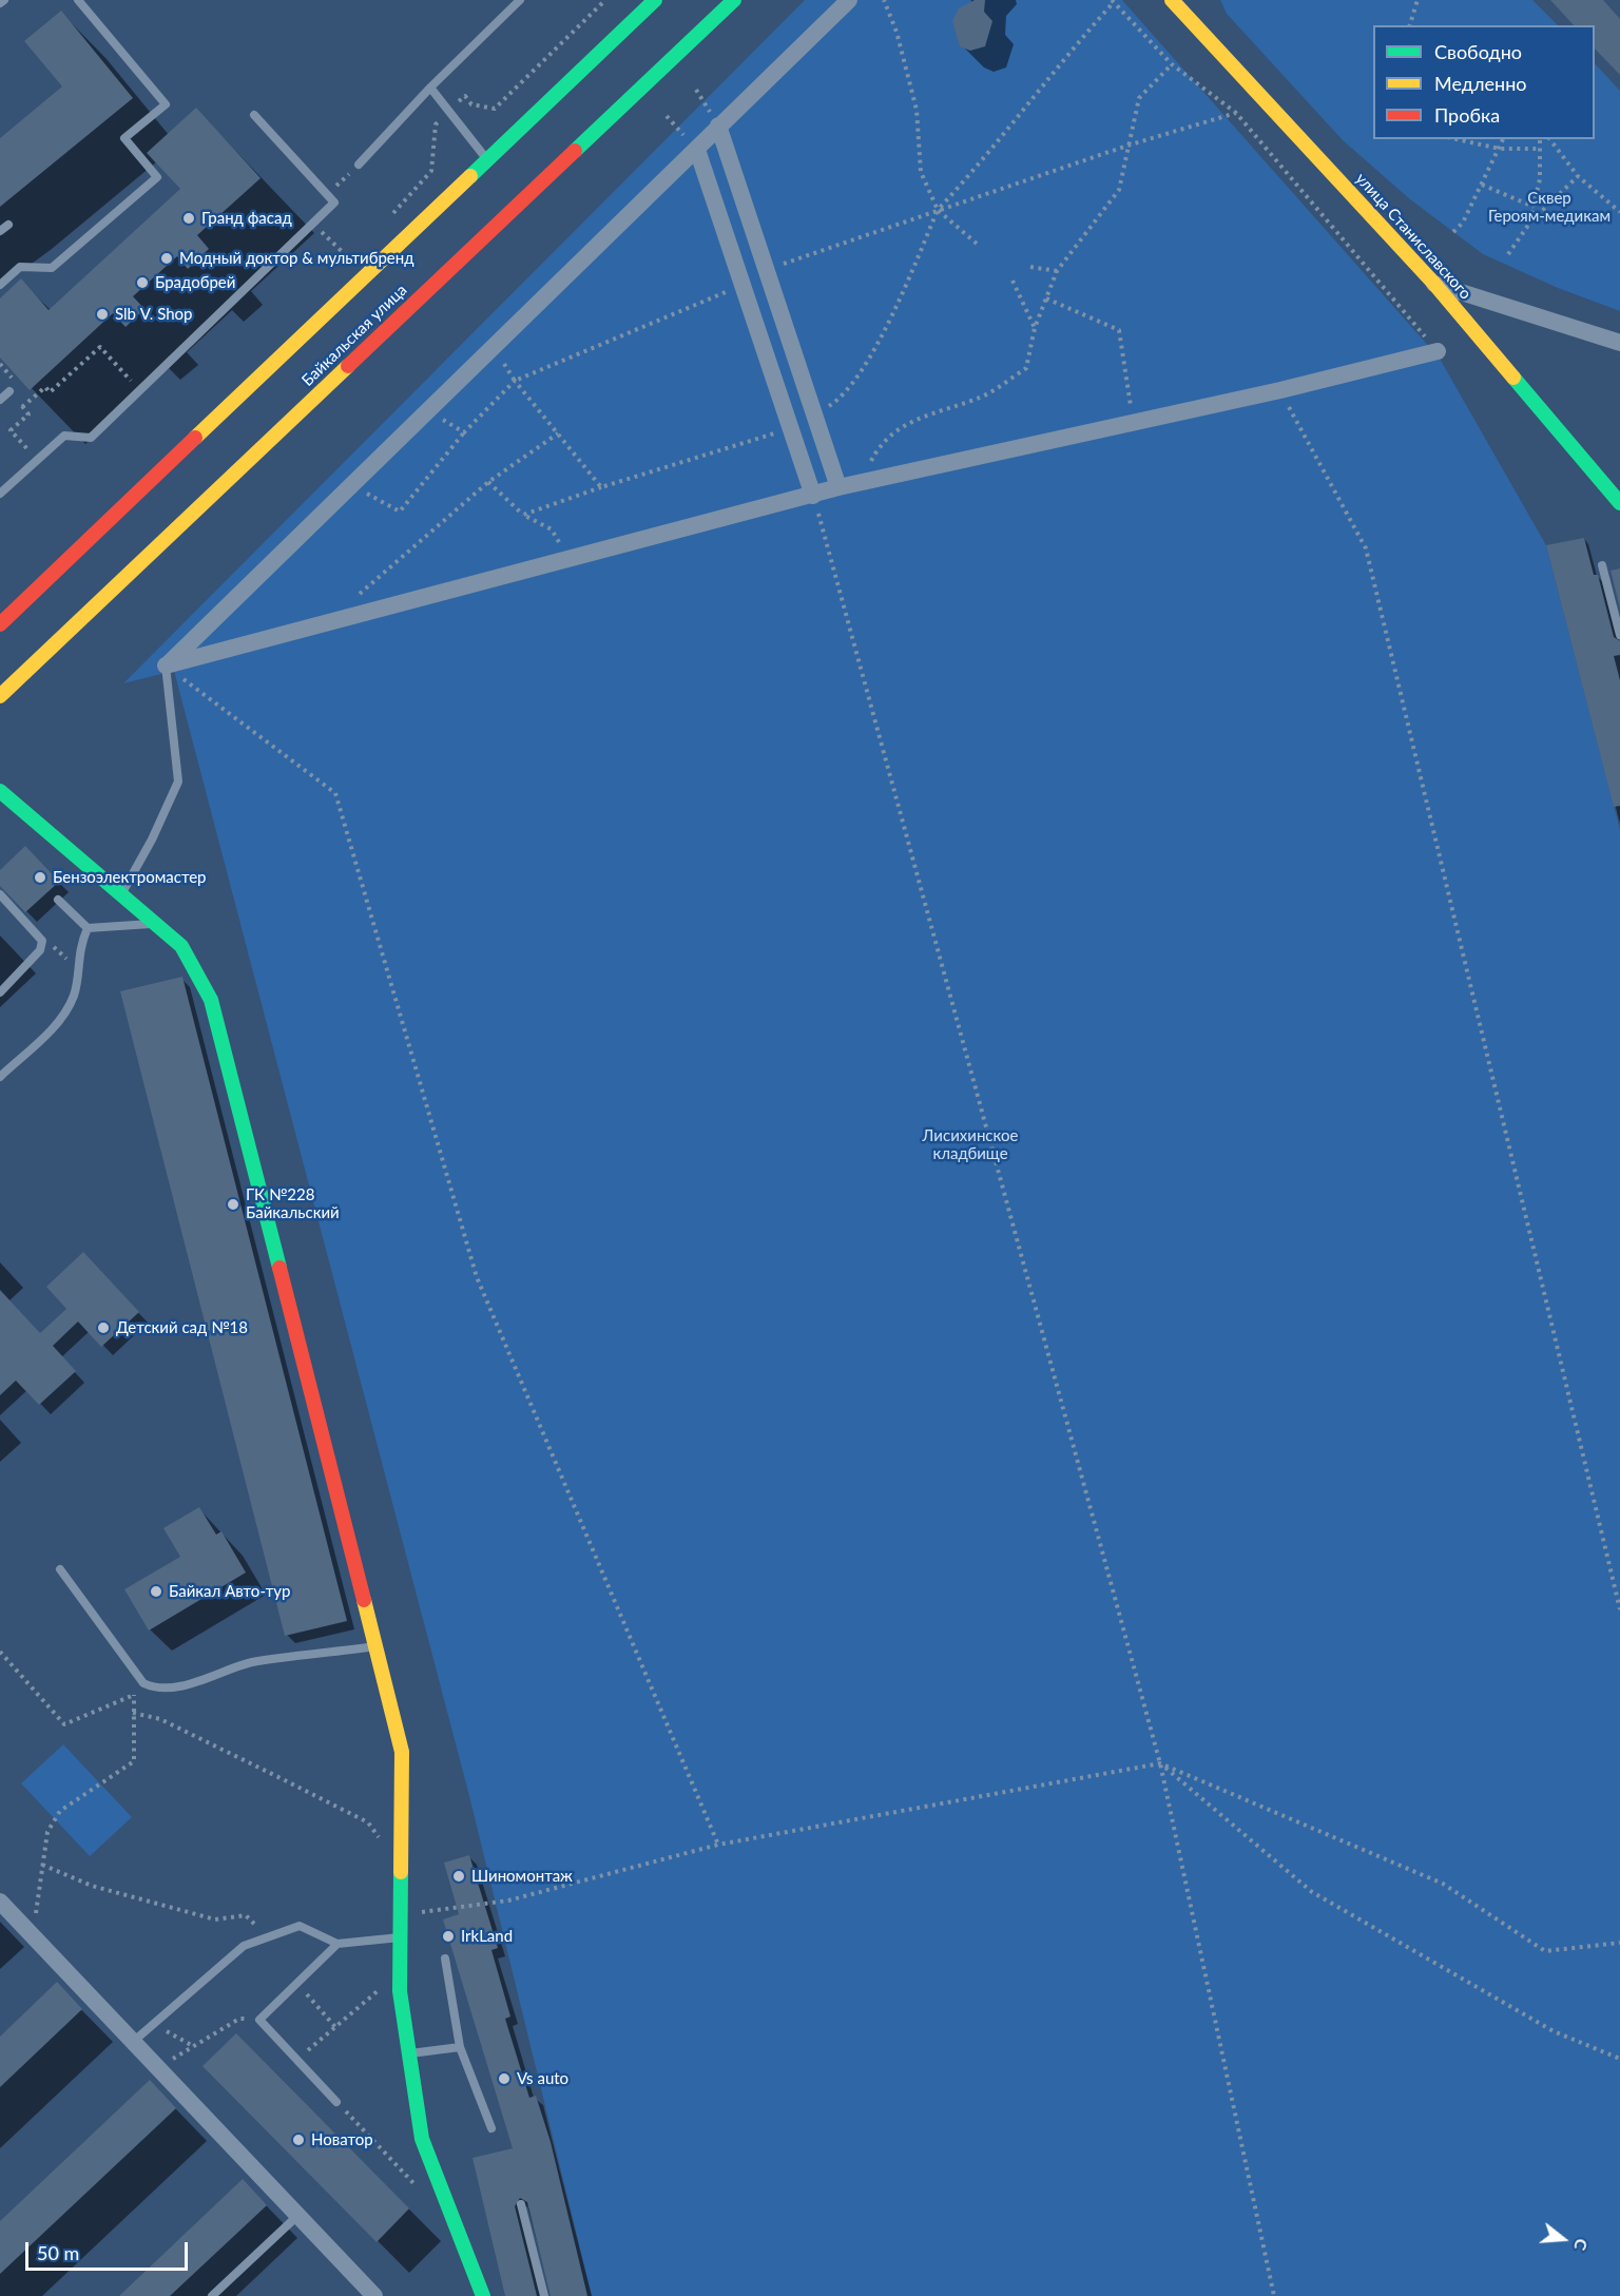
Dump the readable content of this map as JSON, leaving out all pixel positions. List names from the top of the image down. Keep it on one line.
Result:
{"streets":{"main road":["улица Станиславского","Байкальская улица"]},"parks":["Сквер Героям-медикам","Лисихинское кладбище"],"places":["Гранд фасад","Модный доктор & мультибренд","Брадобрей","Slb V. Shop","Бензоэлектромастер","ГК №228 Байкальский","Детский сад №18","Байкал Авто-тур","Шиномонтаж","IrkLand","Vs auto","Новатор"],"legend":["Свободно","Медленно","Пробка"],"scale_bar":"50 m","north":"right"}
